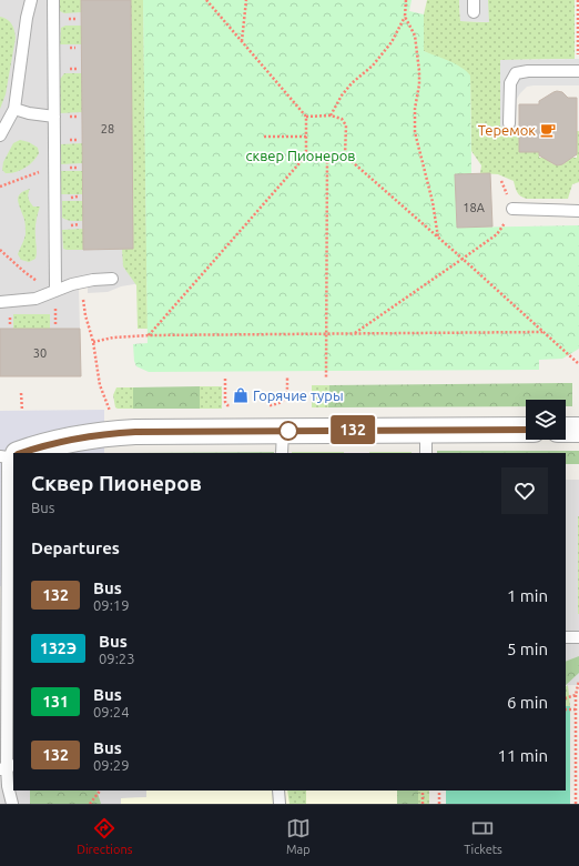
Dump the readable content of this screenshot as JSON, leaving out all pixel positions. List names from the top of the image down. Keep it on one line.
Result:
{"parks":["сквер Пионеров"],"places":{"cafe":["Теремок"],"shop":["Горячие туры"]},"lines":["bus line 132"],"house_numbers":["28","18А","30"],"page":{"on_map":"132","heading":[["Сквер Пионеров","Bus"],"Departures"],"list":[{"mark":"132","name":"Bus","note":"09:19","value":"1 min"},{"mark":"132Э","name":"Bus","note":"09:23","value":"5 min"},{"mark":"131","name":"Bus","note":"09:24","value":"6 min"},{"mark":"132","name":"Bus","note":"09:29","value":"11 min"}],"tabs":["Directions","Map","Tickets"]}}
